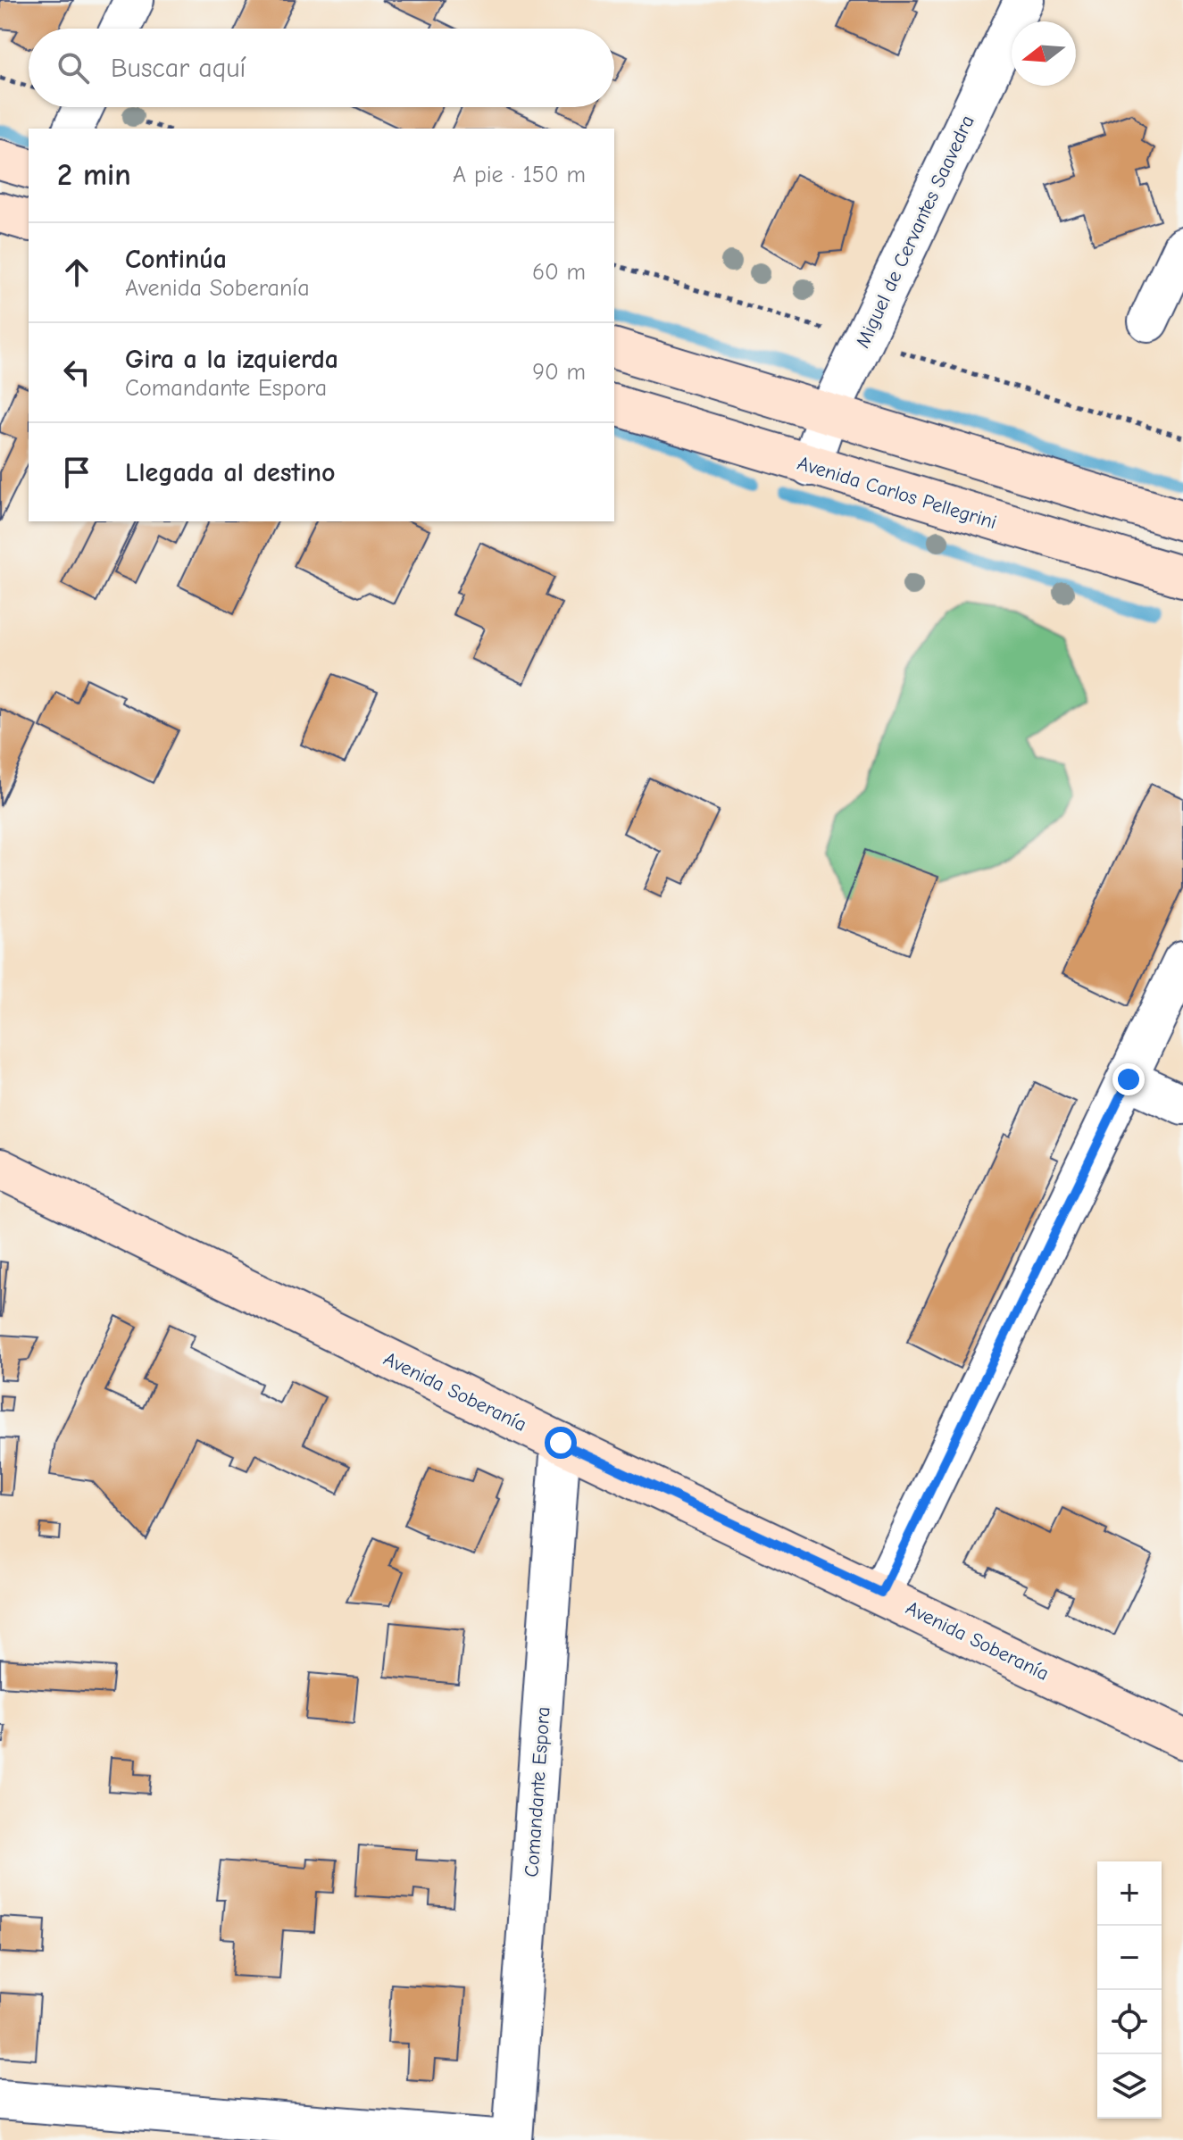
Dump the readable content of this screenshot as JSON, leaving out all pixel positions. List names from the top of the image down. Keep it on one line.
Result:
{"streets":{"street":["Miguel de Cervantes Saavedra","Avenida Carlos Pellegrini","Avenida Soberanía","Comandante Espora"]},"crossings":[["Miguel de Cervantes Saavedra","Avenida Carlos Pellegrini"],["Avenida Soberanía","Comandante Espora"]],"north":"left","page":{"search":"Buscar aquí","heading":["2 min","A pie · 150 m"],"list":[["Continúa","Avenida Soberanía","60 m"],["Gira a la izquierda","Comandante Espora","90 m"],"Llegada al destino"],"map_buttons":["+","−"]}}
